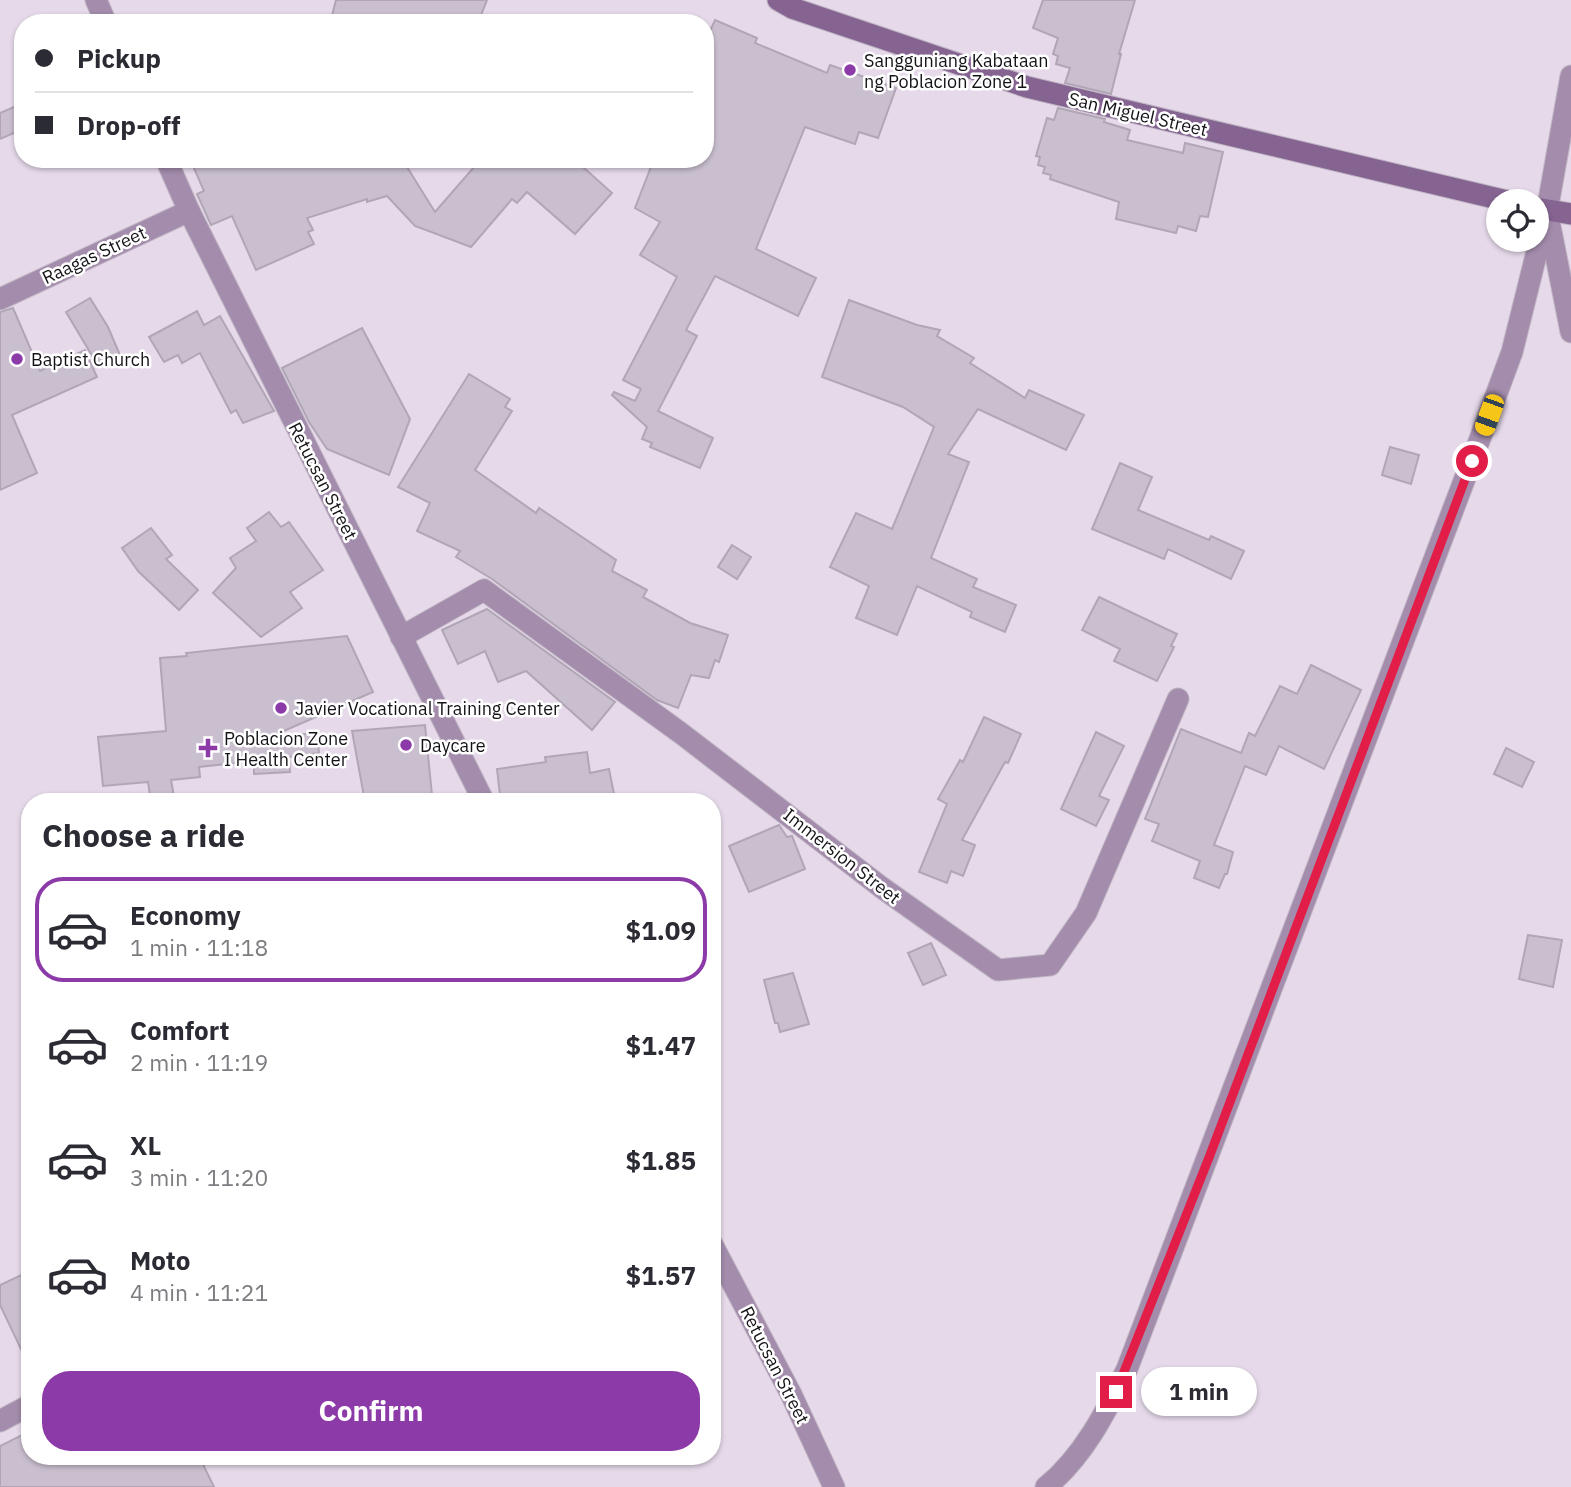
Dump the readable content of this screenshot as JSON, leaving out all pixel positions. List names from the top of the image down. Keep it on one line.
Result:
{"streets":{"street":["San Miguel Street","Raagas Street","Retucsan Street","Immersion Street"]},"crossings":[["Raagas Street","Retucsan Street"],["Retucsan Street","Immersion Street"]],"places":{"other":["Sangguniang Kabataan ng Poblacion Zone 1","Baptist Church","Javier Vocational Training Center","Daycare"],"health":["Poblacion Zone I Health Center"]},"page":{"banner":["Pickup","Drop-off"],"heading":"Choose a ride","list":[{"name":"Economy","note":"1 min · 11:18","value":"$1.09"},{"name":"Comfort","note":"2 min · 11:19","value":"$1.47"},{"name":"XL","note":"3 min · 11:20","value":"$1.85"},{"name":"Moto","note":"4 min · 11:21","value":"$1.57"}],"buttons":"Confirm","bubble":"1 min"}}
